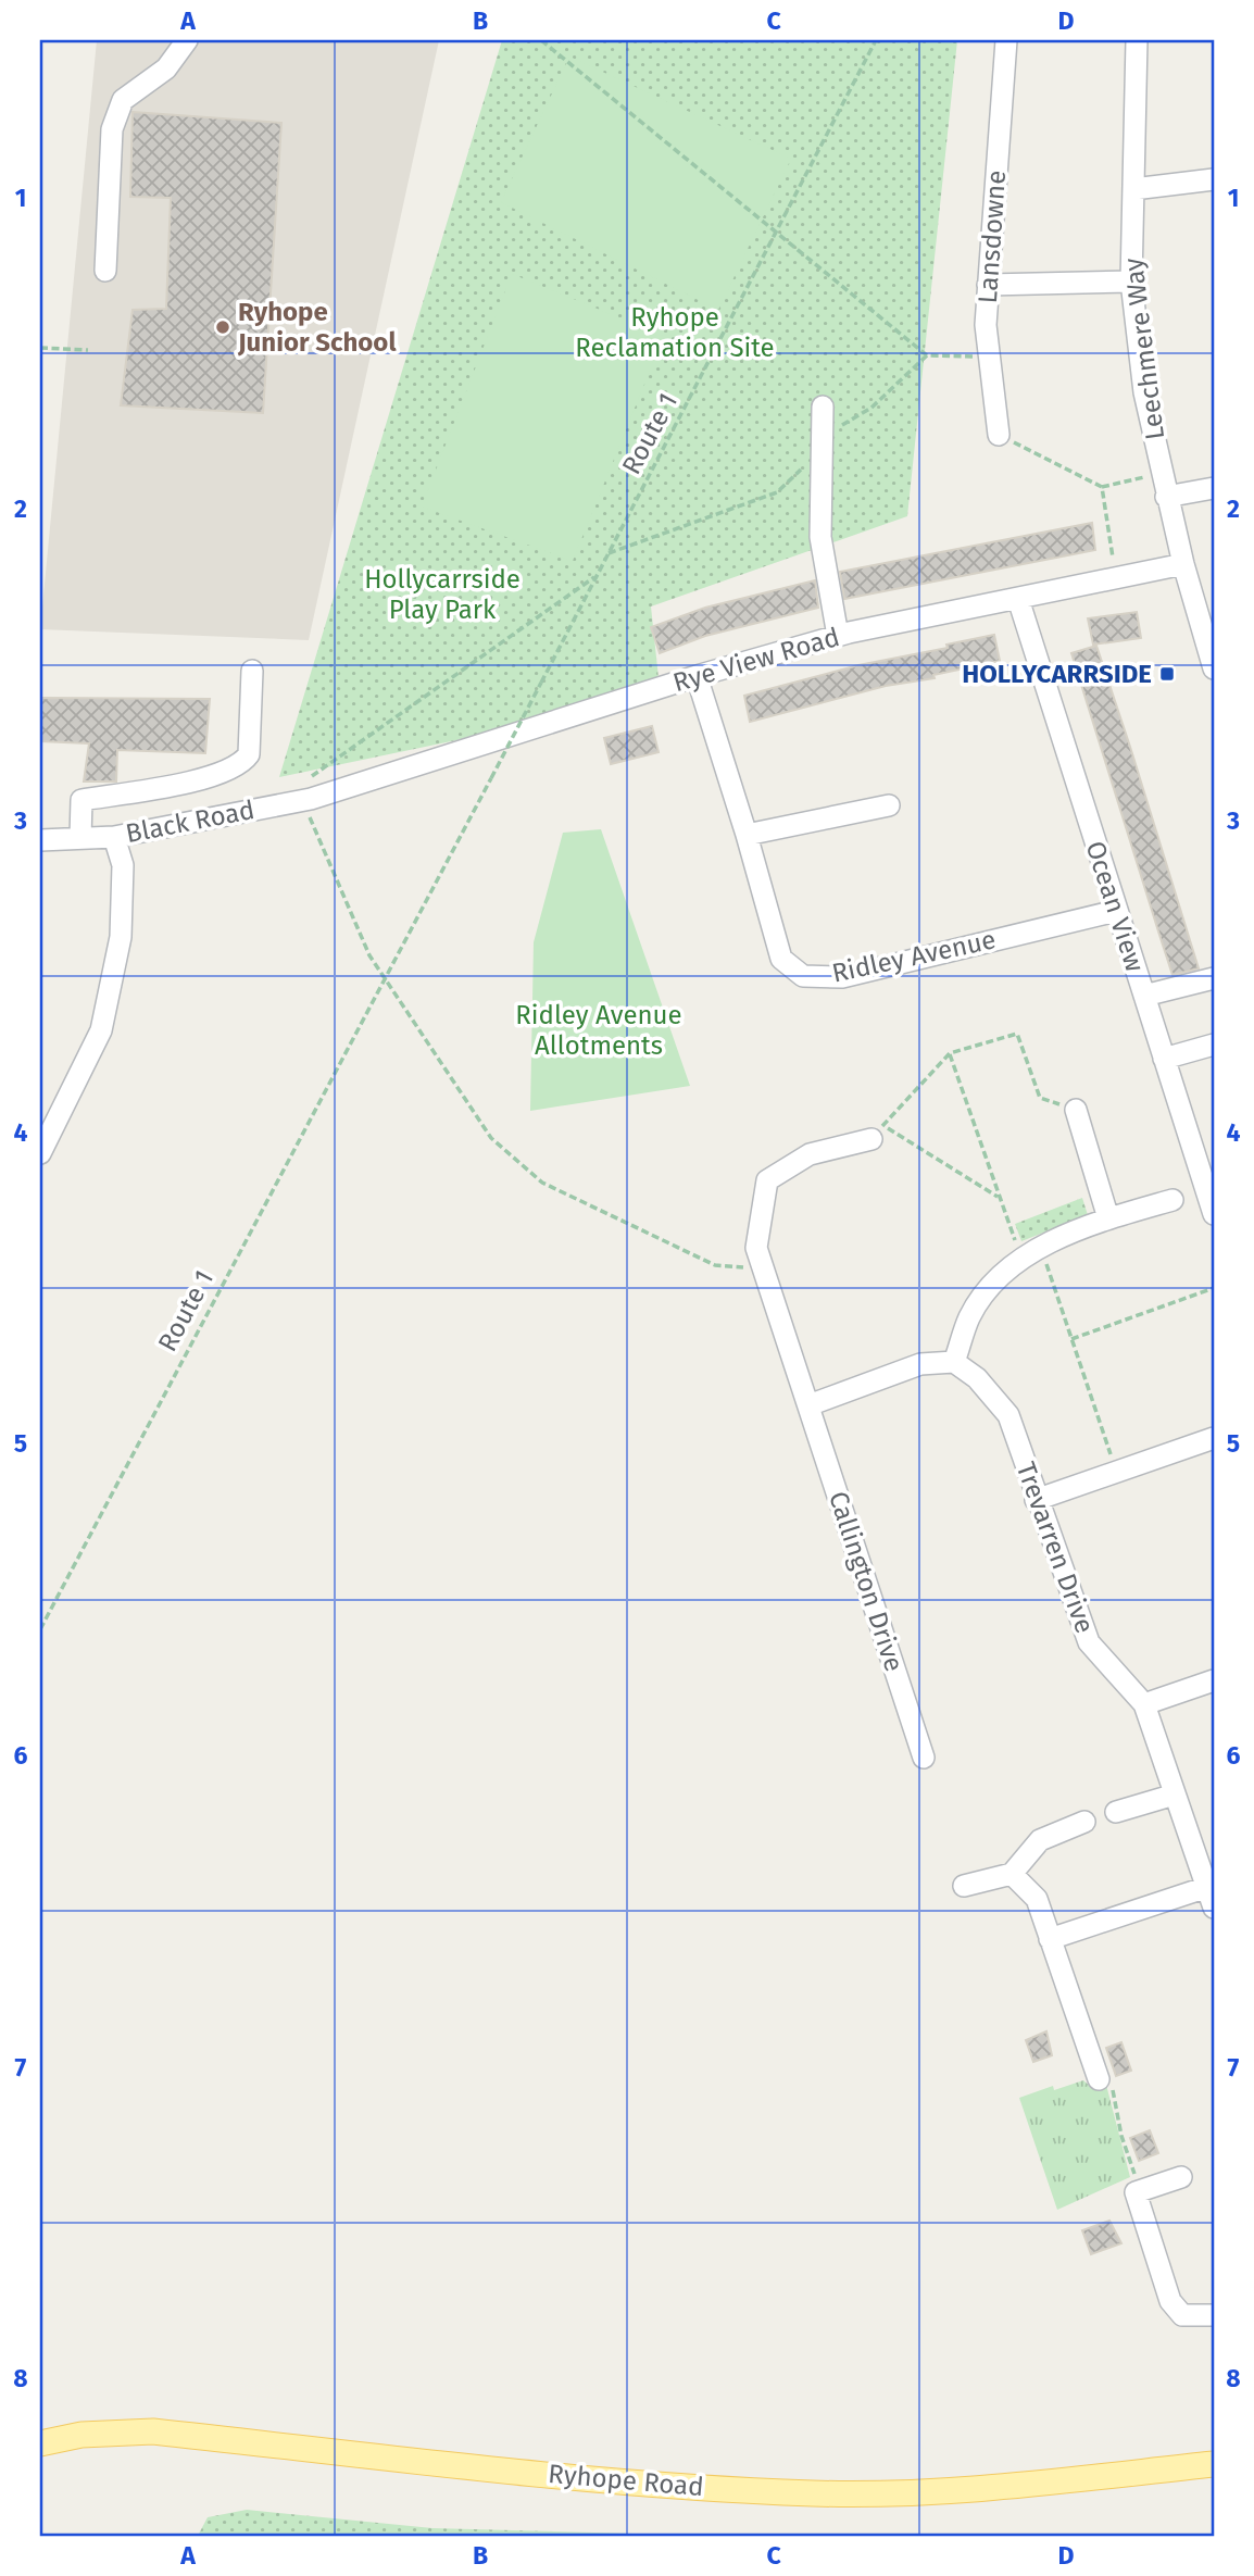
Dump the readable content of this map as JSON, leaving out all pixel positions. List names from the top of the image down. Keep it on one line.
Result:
{"streets":{"main road":["Ryhope Road"],"street":["Lansdowne","Leechmere Way","Rye View Road","Black Road","Ocean View","Ridley Avenue","Trevarren Drive","Callington Drive"],"path":["Route 1"]},"crossings":[["Leechmere Way","Rye View Road"],["Rye View Road","Black Road"],["Rye View Road","Ocean View"],["Rye View Road","Ridley Avenue"],["Ocean View","Ridley Avenue"]],"parks":["Ryhope Reclamation Site","Hollycarrside Play Park","Ridley Avenue Allotments"],"places":{"other":["Ryhope Junior School"],"transit":["HOLLYCARRSIDE"]},"grid":{"columns":["A","B","C","D"],"rows":["1","2","3","4","5","6","7","8"]}}
